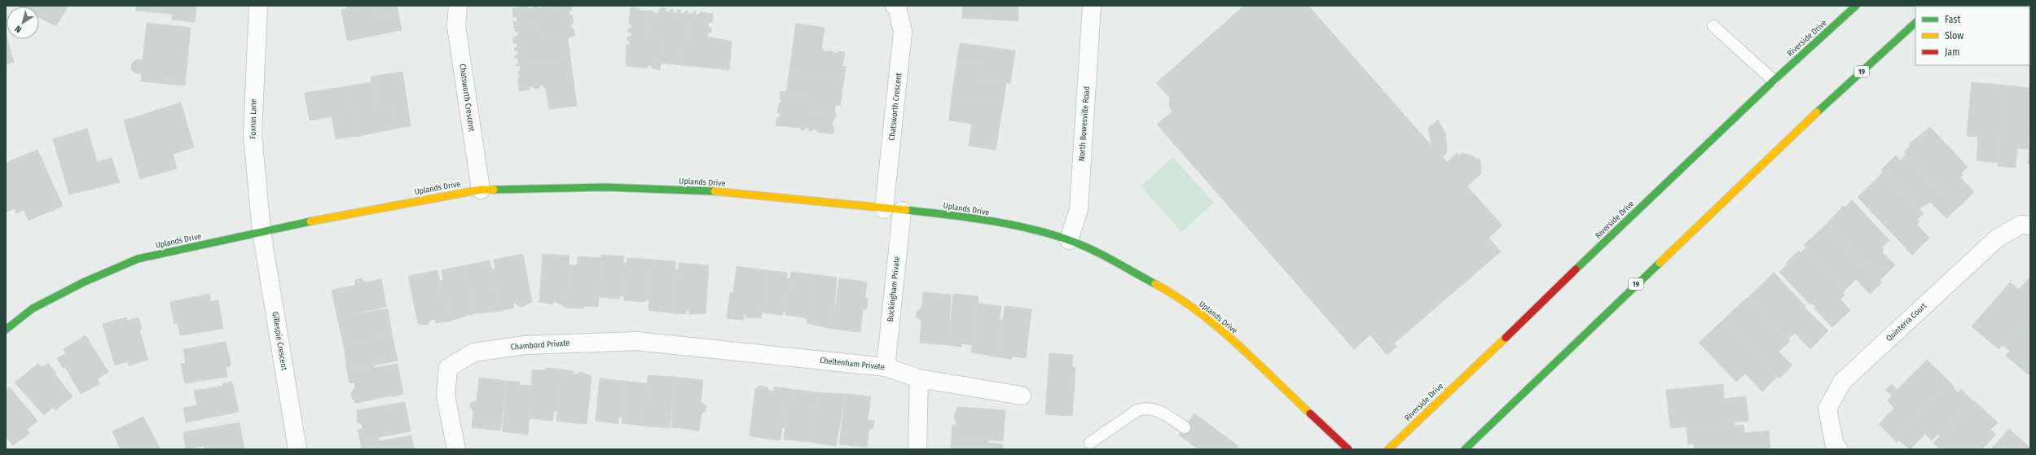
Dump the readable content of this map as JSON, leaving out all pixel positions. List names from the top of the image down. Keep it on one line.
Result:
{"streets":{"street":["Riverside Drive","19","Chatsworth Crescent","Foxrun Lane","North Bowesville Road","Uplands Drive","Buckingham Private","Quinterra Court","Gillespie Crescent","Chambord Private","Cheltenham Private"]},"crossings":[["Chatsworth Crescent","Uplands Drive"],["Foxrun Lane","Uplands Drive"],["Foxrun Lane","Gillespie Crescent"],["North Bowesville Road","Uplands Drive"],["Uplands Drive","Buckingham Private"],["Uplands Drive","Gillespie Crescent"],["Buckingham Private","Cheltenham Private"],["Chambord Private","Cheltenham Private"]],"legend":["Fast","Slow","Jam"],"north":"bottom left"}
